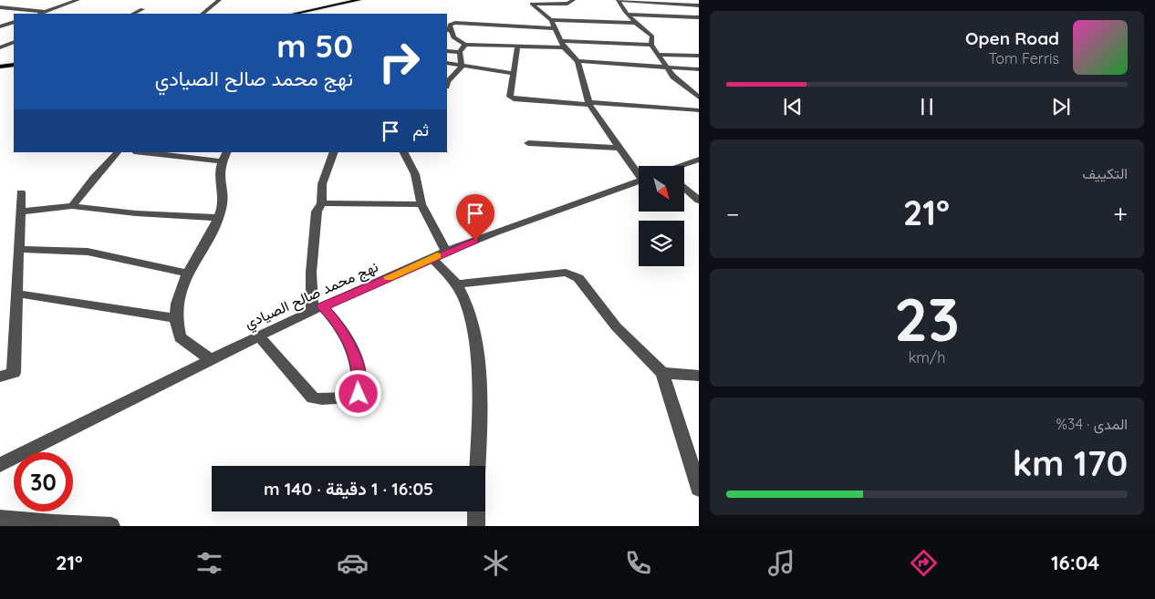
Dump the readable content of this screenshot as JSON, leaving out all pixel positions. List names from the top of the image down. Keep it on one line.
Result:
{"streets":{"street":["نهج محمد صالح الصيادي"]},"north":"bottom right","page":{"turn":["50 m","نهج محمد صالح الصيادي"],"song":["Open Road","Tom Ferris"],"then":"ثم","tile":["التكييف",["23","km/h"],["المدى · 34%","170 km"]],"heat":["−","21°","+"],"limit":"30","trip":"16:05 · 1 دقيقة · 140 m","tabs":["16:04","21°"]}}
